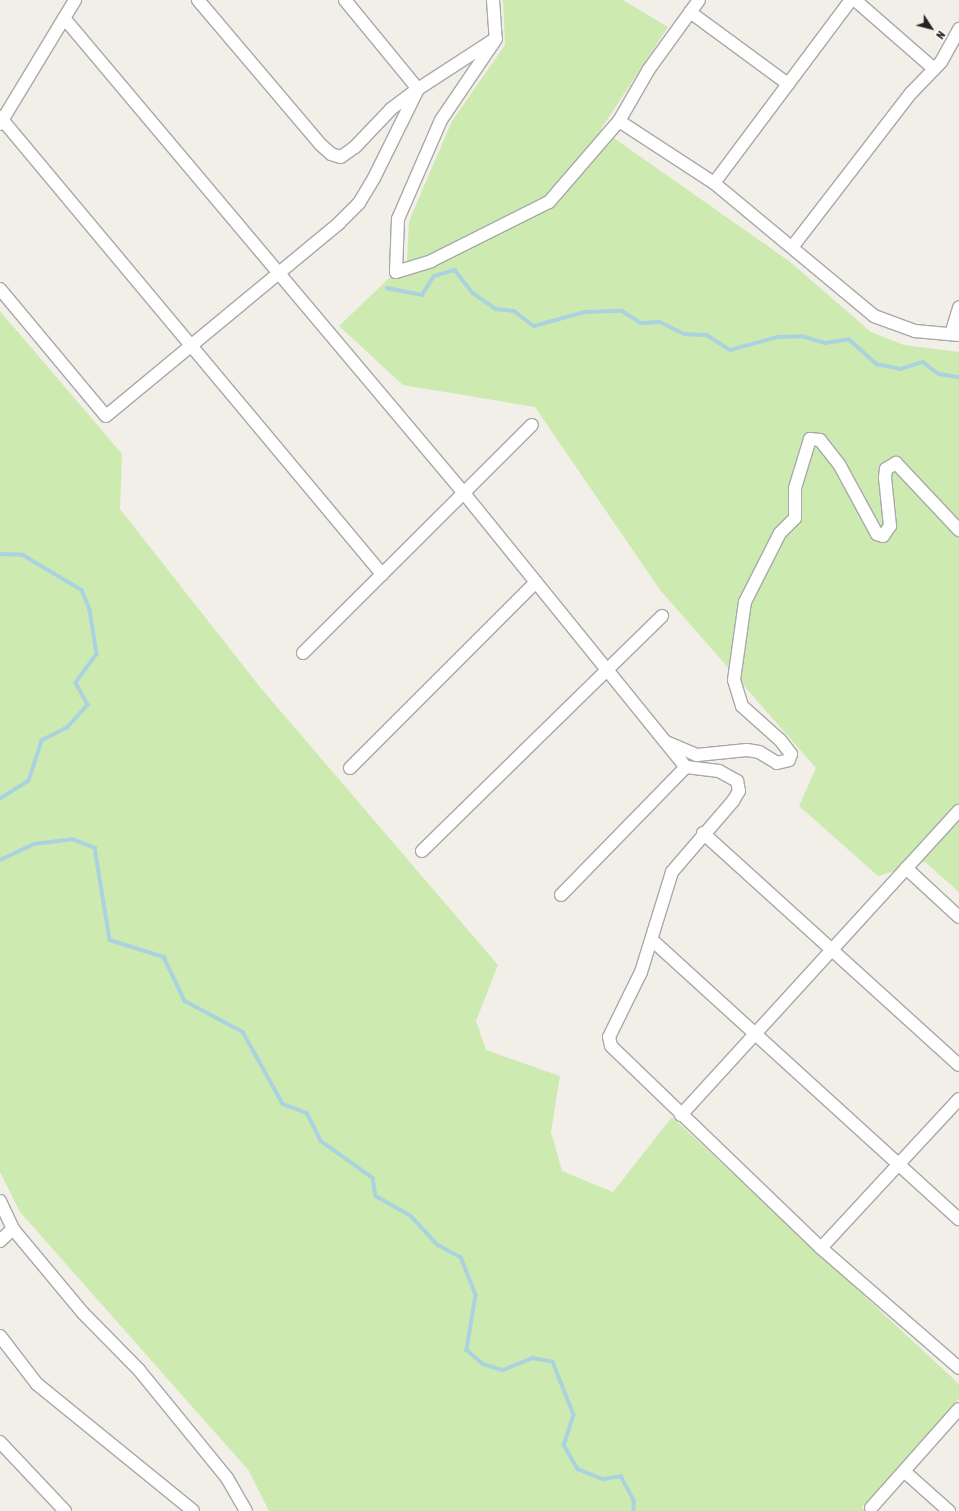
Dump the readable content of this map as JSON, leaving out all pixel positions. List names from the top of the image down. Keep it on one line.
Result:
{"north":"bottom right"}
